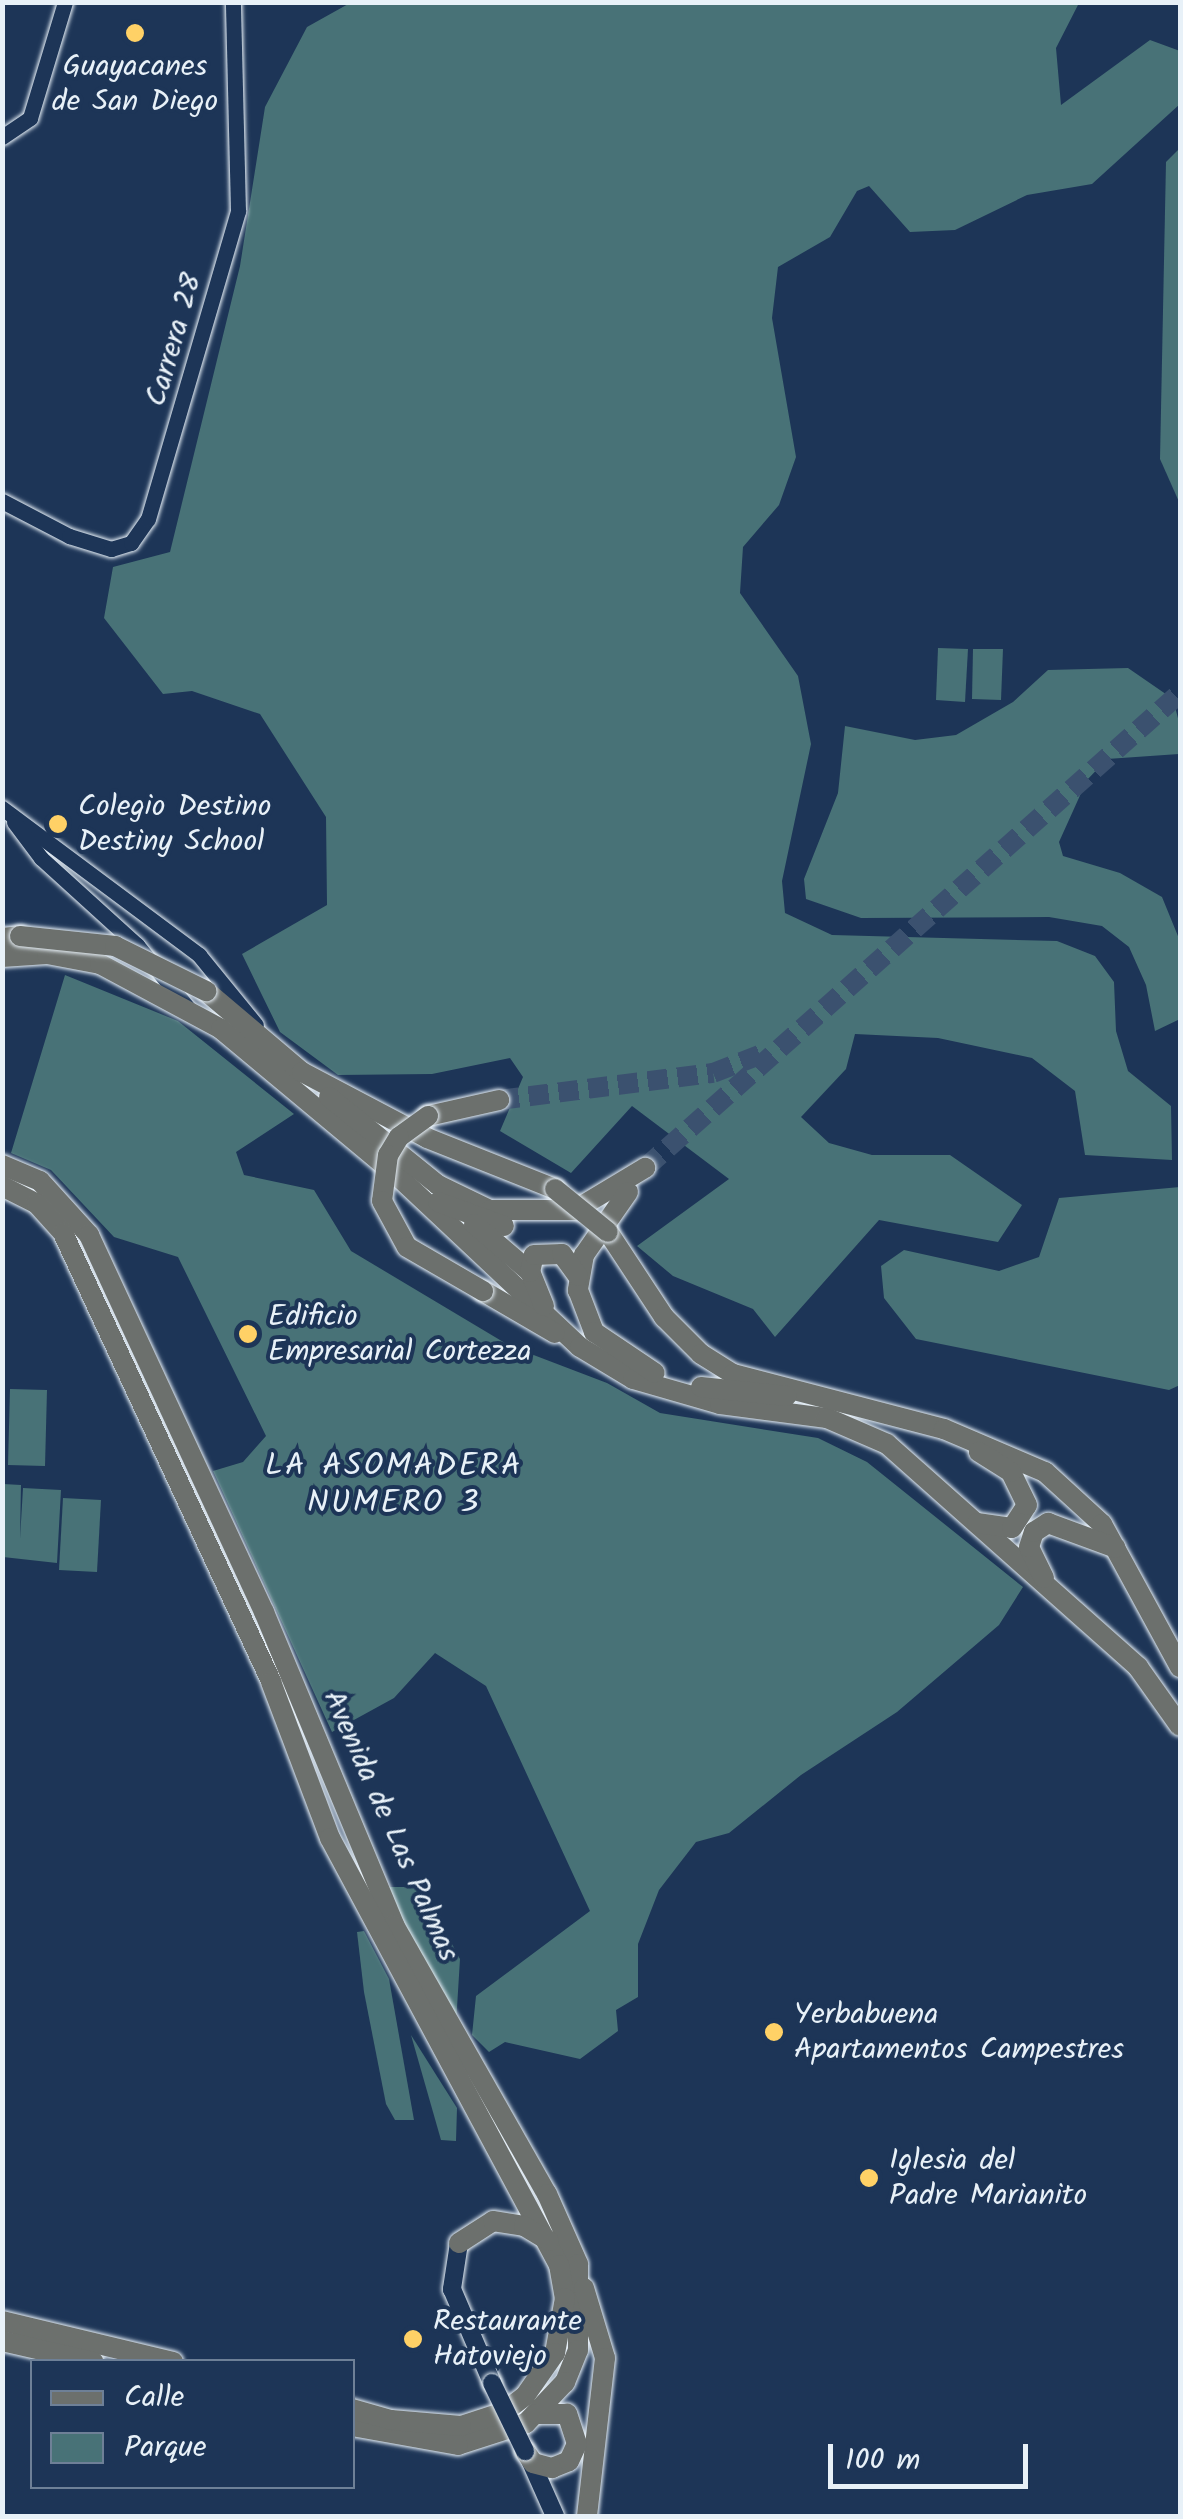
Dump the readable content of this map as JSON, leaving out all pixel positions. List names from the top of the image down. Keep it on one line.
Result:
{"streets":{"main road":["Avenida de Las Palmas"],"street":["Carrera 28"]},"districts":["LA ASOMADERA NUMERO 3"],"places":["Guayacanes de San Diego","Colegio Destino Destiny School","Edificio Empresarial Cortezza","Yerbabuena Apartamentos Campestres","Iglesia del Padre Marianito","Restaurante Hatoviejo"],"legend":["Calle","Parque"],"scale_bar":"100 m"}
